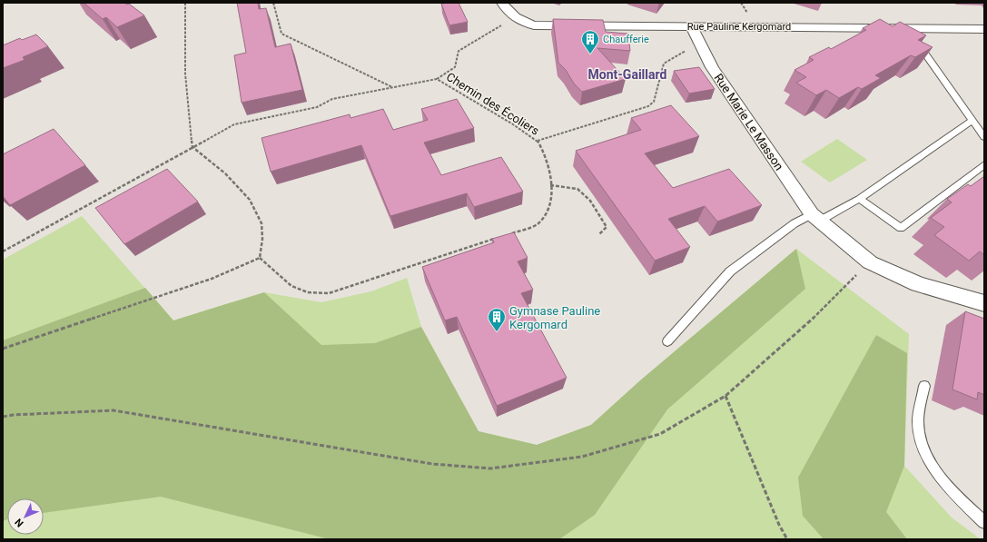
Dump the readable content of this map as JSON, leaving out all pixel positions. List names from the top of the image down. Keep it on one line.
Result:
{"streets":{"street":["Rue Pauline Kergomard","Rue Marie Le Masson"],"path":["Chemin des Écoliers"]},"crossings":[["Rue Pauline Kergomard","Rue Marie Le Masson"]],"districts":["Mont-Gaillard"],"places":{"building":["Chaufferie","Gymnase Pauline Kergomard"]},"north":"bottom left"}
